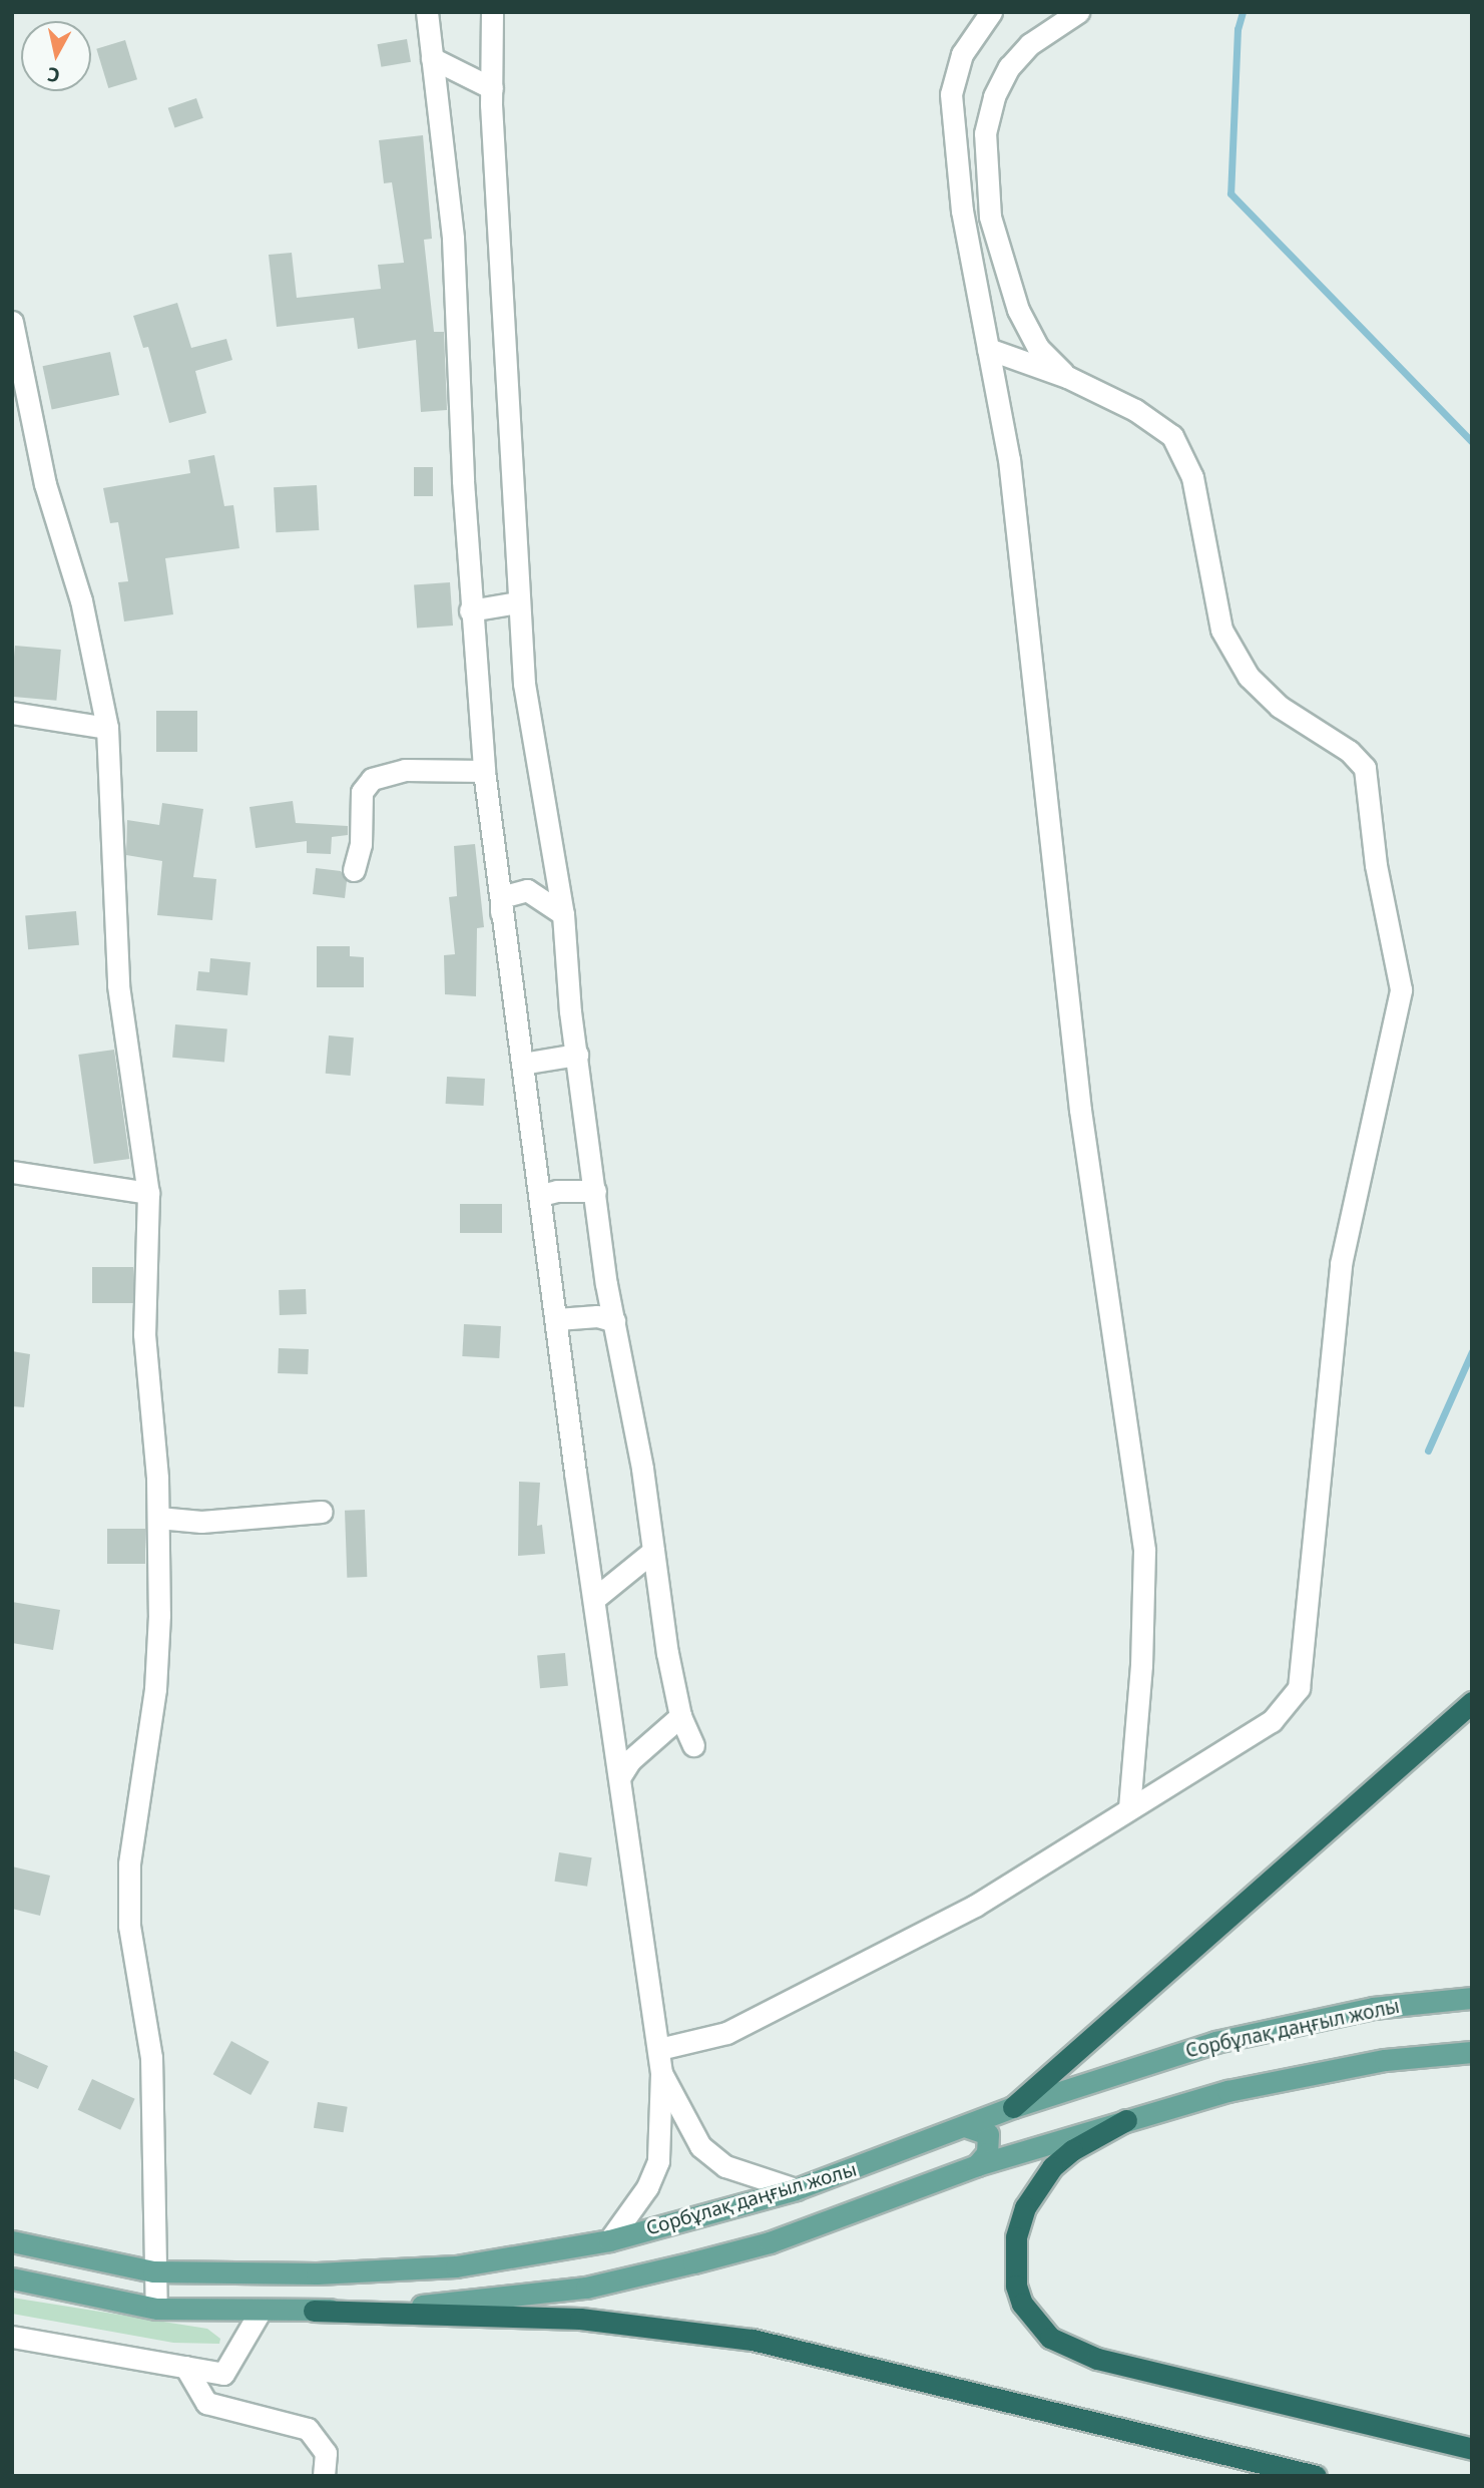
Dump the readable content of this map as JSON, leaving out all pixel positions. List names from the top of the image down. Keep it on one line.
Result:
{"streets":{"main road":["Сорбұлақ даңғыл жолы"]},"north":"bottom"}
